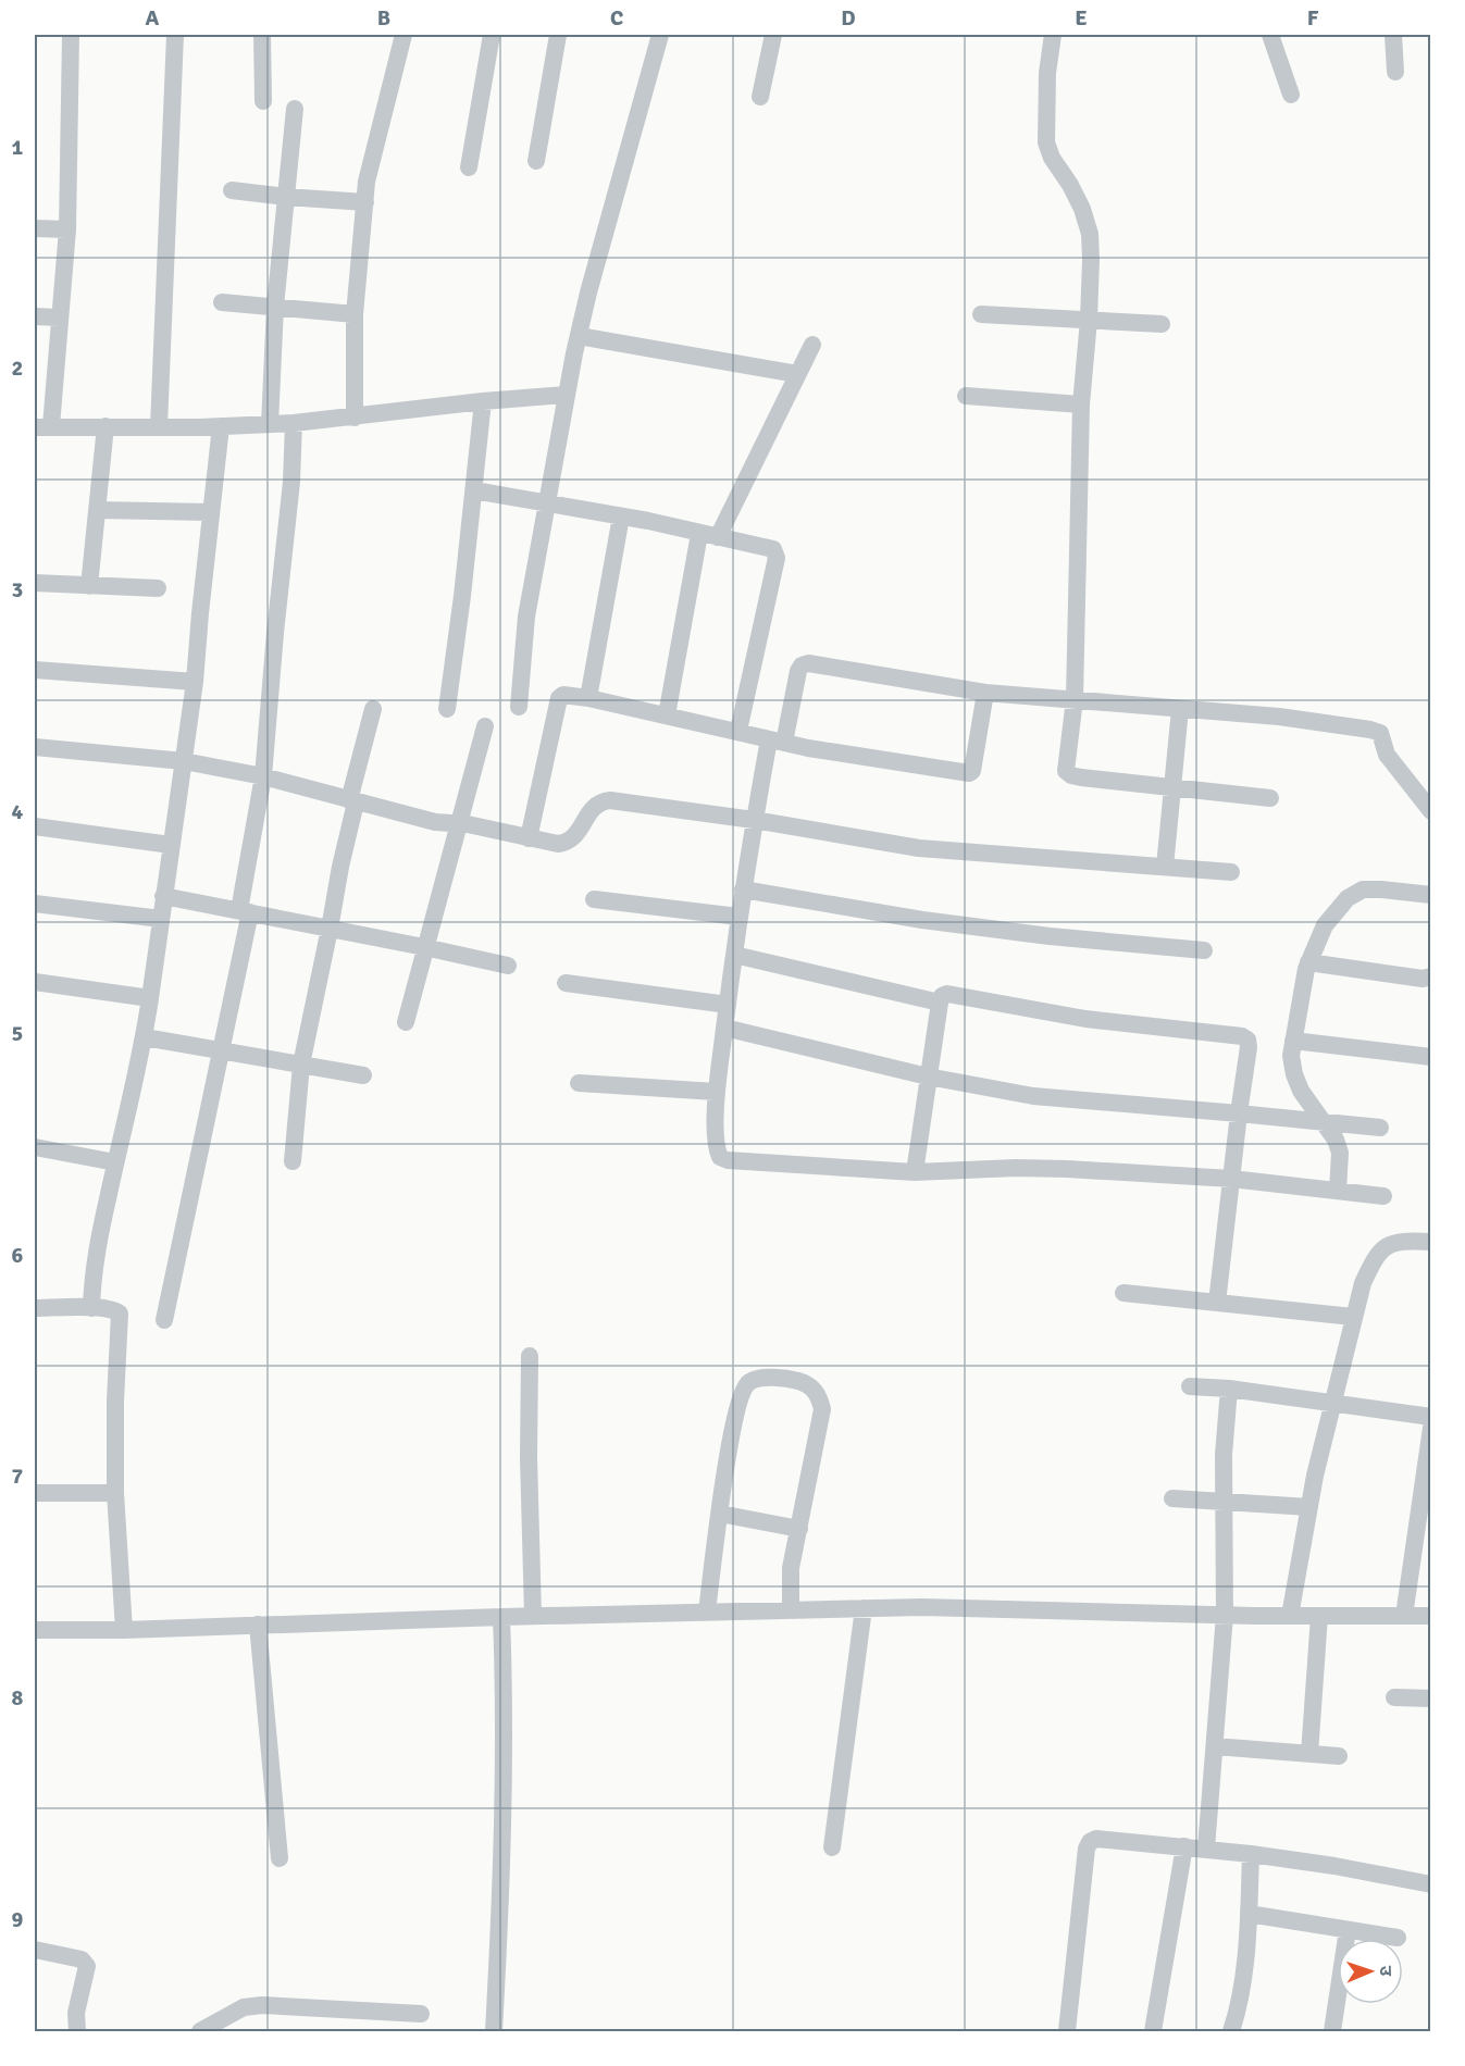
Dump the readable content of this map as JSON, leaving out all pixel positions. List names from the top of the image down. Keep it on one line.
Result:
{"north":"right","grid":{"columns":["A","B","C","D","E","F"],"rows":["1","2","3","4","5","6","7","8","9"]}}
